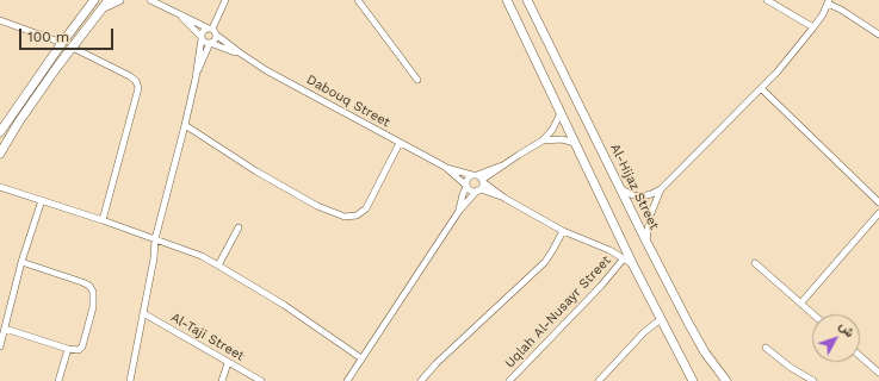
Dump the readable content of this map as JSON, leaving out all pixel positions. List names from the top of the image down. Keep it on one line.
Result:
{"streets":{"main road":["Al-Hijaz Street"],"street":["Dabouq Street","Uqlah Al-Nusayr Street","Al-Taji Street"]},"scale_bar":"100 m","north":"top right"}
